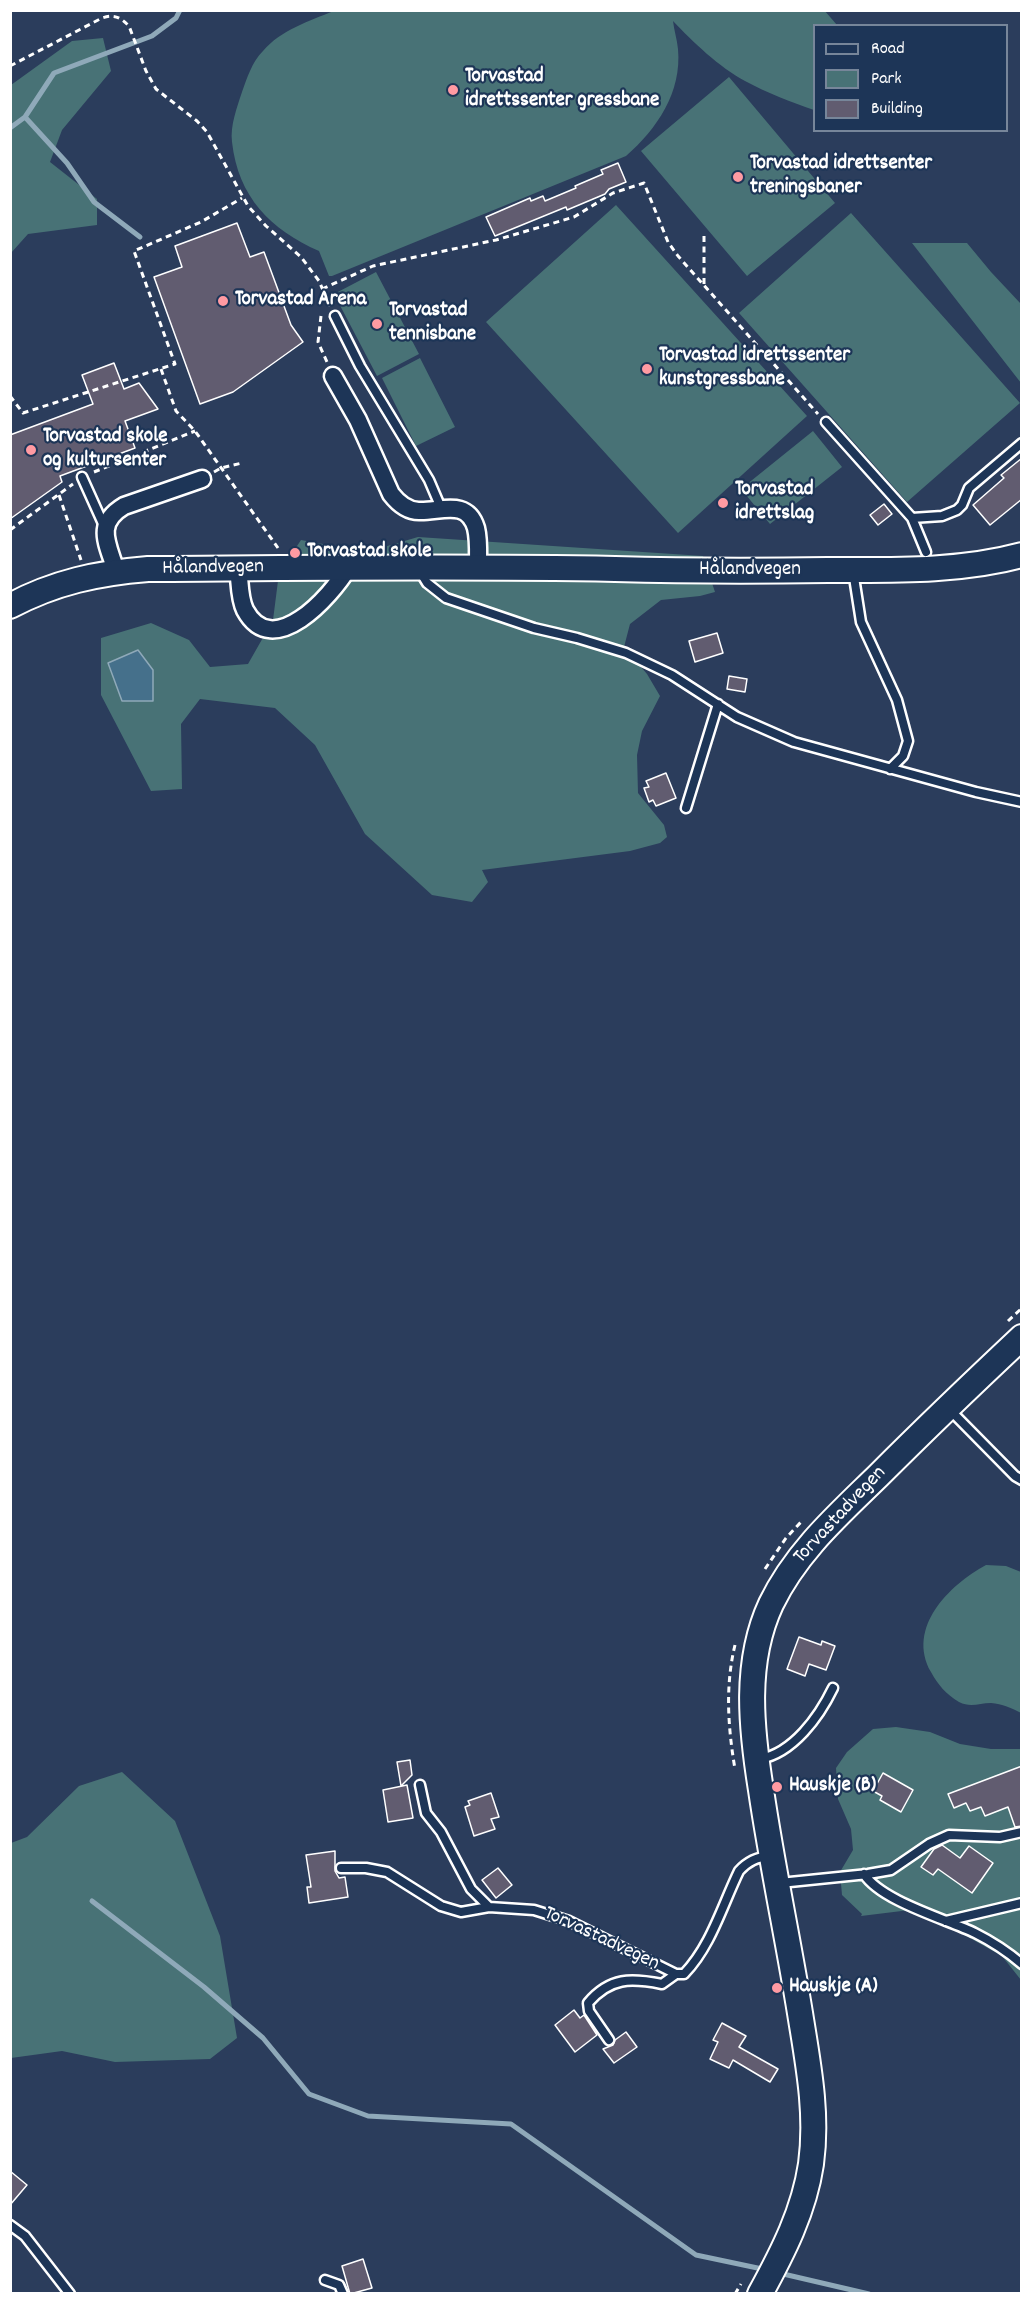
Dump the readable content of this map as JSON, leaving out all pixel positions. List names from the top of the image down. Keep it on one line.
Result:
{"streets":{"main road":["Hålandvegen","Torvastadvegen"]},"places":["Torvastad idrettssenter gressbane","Torvastad idrettsenter treningsbaner","Torvastad Arena","Torvastad tennisbane","Torvastad idrettssenter kunstgressbane","Torvastad skole og kultursenter","Torvastad idrettslag","Torvastad skole","Hauskje (B)","Hauskje (A)"],"legend":["Road","Park","Building"]}
